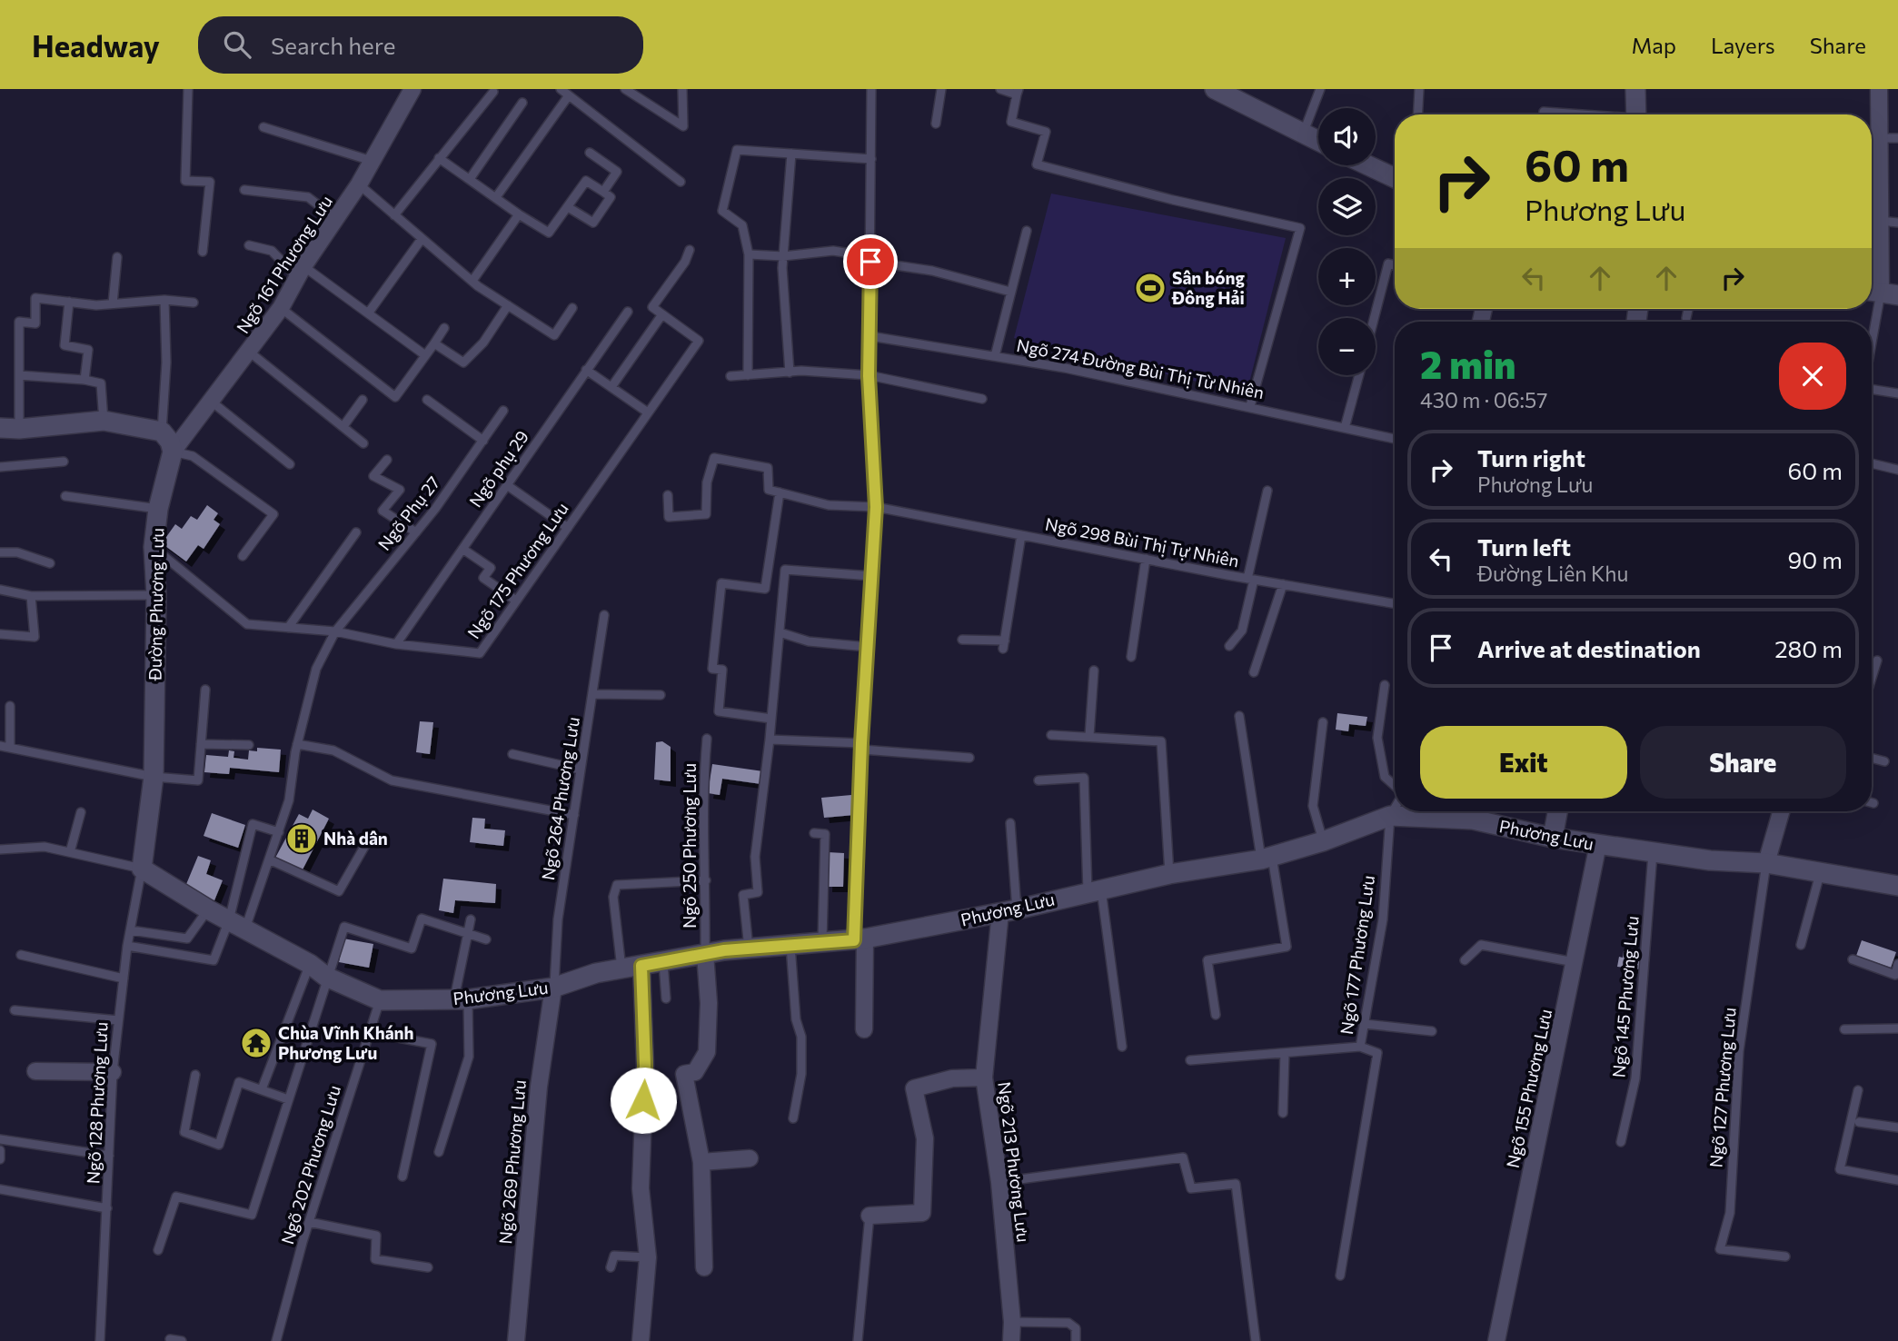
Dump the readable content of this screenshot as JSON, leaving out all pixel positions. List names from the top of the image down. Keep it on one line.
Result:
{"streets":{"street":["Ngõ 161 Phương Lưu","Đường Phương Lưu","Phương Lưu","Ngõ 155 Phương Lưu","Ngõ 269 Phương Lưu","Ngõ 213 Phương Lưu"],"lane":["Ngõ 274 Đường Bùi Thị Từ Nhiên","Ngõ phụ 29","Ngõ Phụ 27","Ngõ 298 Bùi Thị Tự Nhiên","Ngõ 175 Phương Lưu","Ngõ 264 Phương Lưu","Ngõ 250 Phương Lưu","Ngõ 177 Phương Lưu","Ngõ 145 Phương Lưu","Ngõ 127 Phương Lưu","Ngõ 128 Phương Lưu","Ngõ 202 Phương Lưu"]},"crossings":[["Ngõ 161 Phương Lưu","Đường Phương Lưu"],["Ngõ phụ 29","Ngõ 175 Phương Lưu"],["Ngõ Phụ 27","Ngõ 175 Phương Lưu"],["Ngõ Phụ 27","Phương Lưu"],["Ngõ 175 Phương Lưu","Đường Phương Lưu"],["Đường Phương Lưu","Phương Lưu"],["Đường Phương Lưu","Ngõ 128 Phương Lưu"],["Ngõ 264 Phương Lưu","Phương Lưu"],["Ngõ 264 Phương Lưu","Ngõ 269 Phương Lưu"],["Phương Lưu","Ngõ 250 Phương Lưu"],["Phương Lưu","Ngõ 177 Phương Lưu"],["Phương Lưu","Ngõ 145 Phương Lưu"],["Phương Lưu","Ngõ 127 Phương Lưu"],["Phương Lưu","Ngõ 155 Phương Lưu"],["Phương Lưu","Ngõ 128 Phương Lưu"],["Phương Lưu","Ngõ 269 Phương Lưu"],["Phương Lưu","Ngõ 213 Phương Lưu"],["Phương Lưu","Ngõ 202 Phương Lưu"]],"places":{"sports":["Sân bóng Đông Hải"],"building":["Nhà dân"],"temple":["Chùa Vĩnh Khánh Phương Lưu"]},"page":{"header":"Headway","search":"Search here","nav":["Map","Layers","Share"],"map_buttons":["+","−"],"turn":["60 m","Phương Lưu"],"heading":["2 min","430 m · 06:57"],"list":[{"name":"Turn right","note":"Phương Lưu","value":"60 m"},{"name":"Turn left","note":"Đường Liên Khu","value":"90 m"},{"name":"Arrive at destination","value":"280 m"}],"buttons":["Exit","Share"]}}
